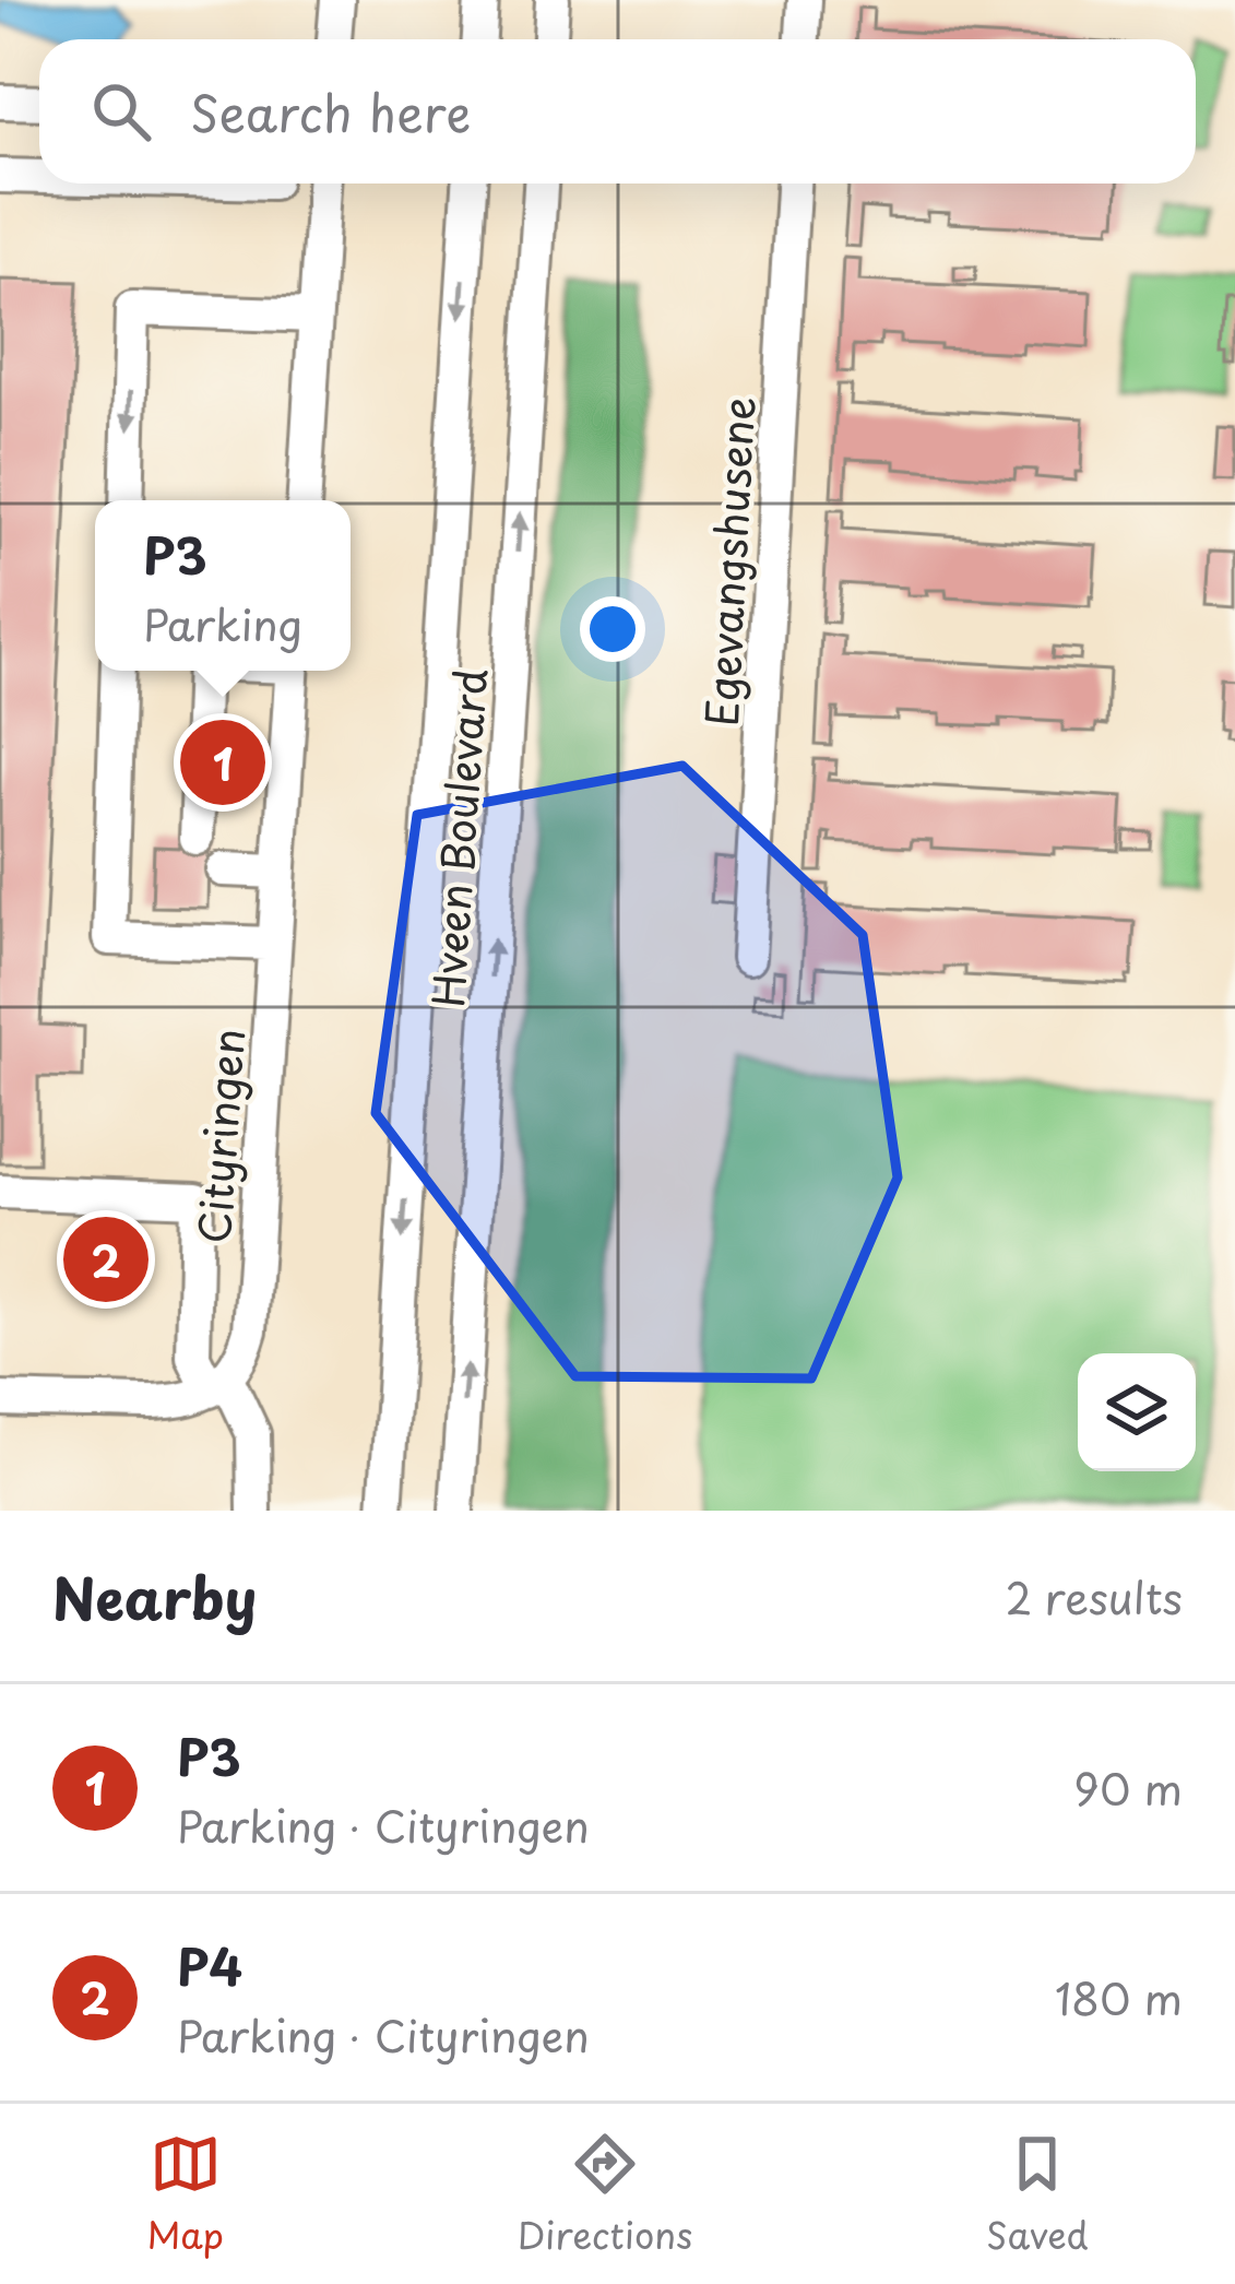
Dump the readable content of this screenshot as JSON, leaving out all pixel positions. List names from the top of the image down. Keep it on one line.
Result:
{"streets":{"street":["Egevangshusene","Hveen Boulevard","Cityringen"]},"page":{"search":"Search here","popup":["P3","Parking"],"pins":["1","2"],"heading":["Nearby","2 results"],"list":[{"mark":"1","name":"P3","note":"Parking · Cityringen","value":"90 m"},{"mark":"2","name":"P4","note":"Parking · Cityringen","value":"180 m"}],"nav":["Map","Directions","Saved"]}}
